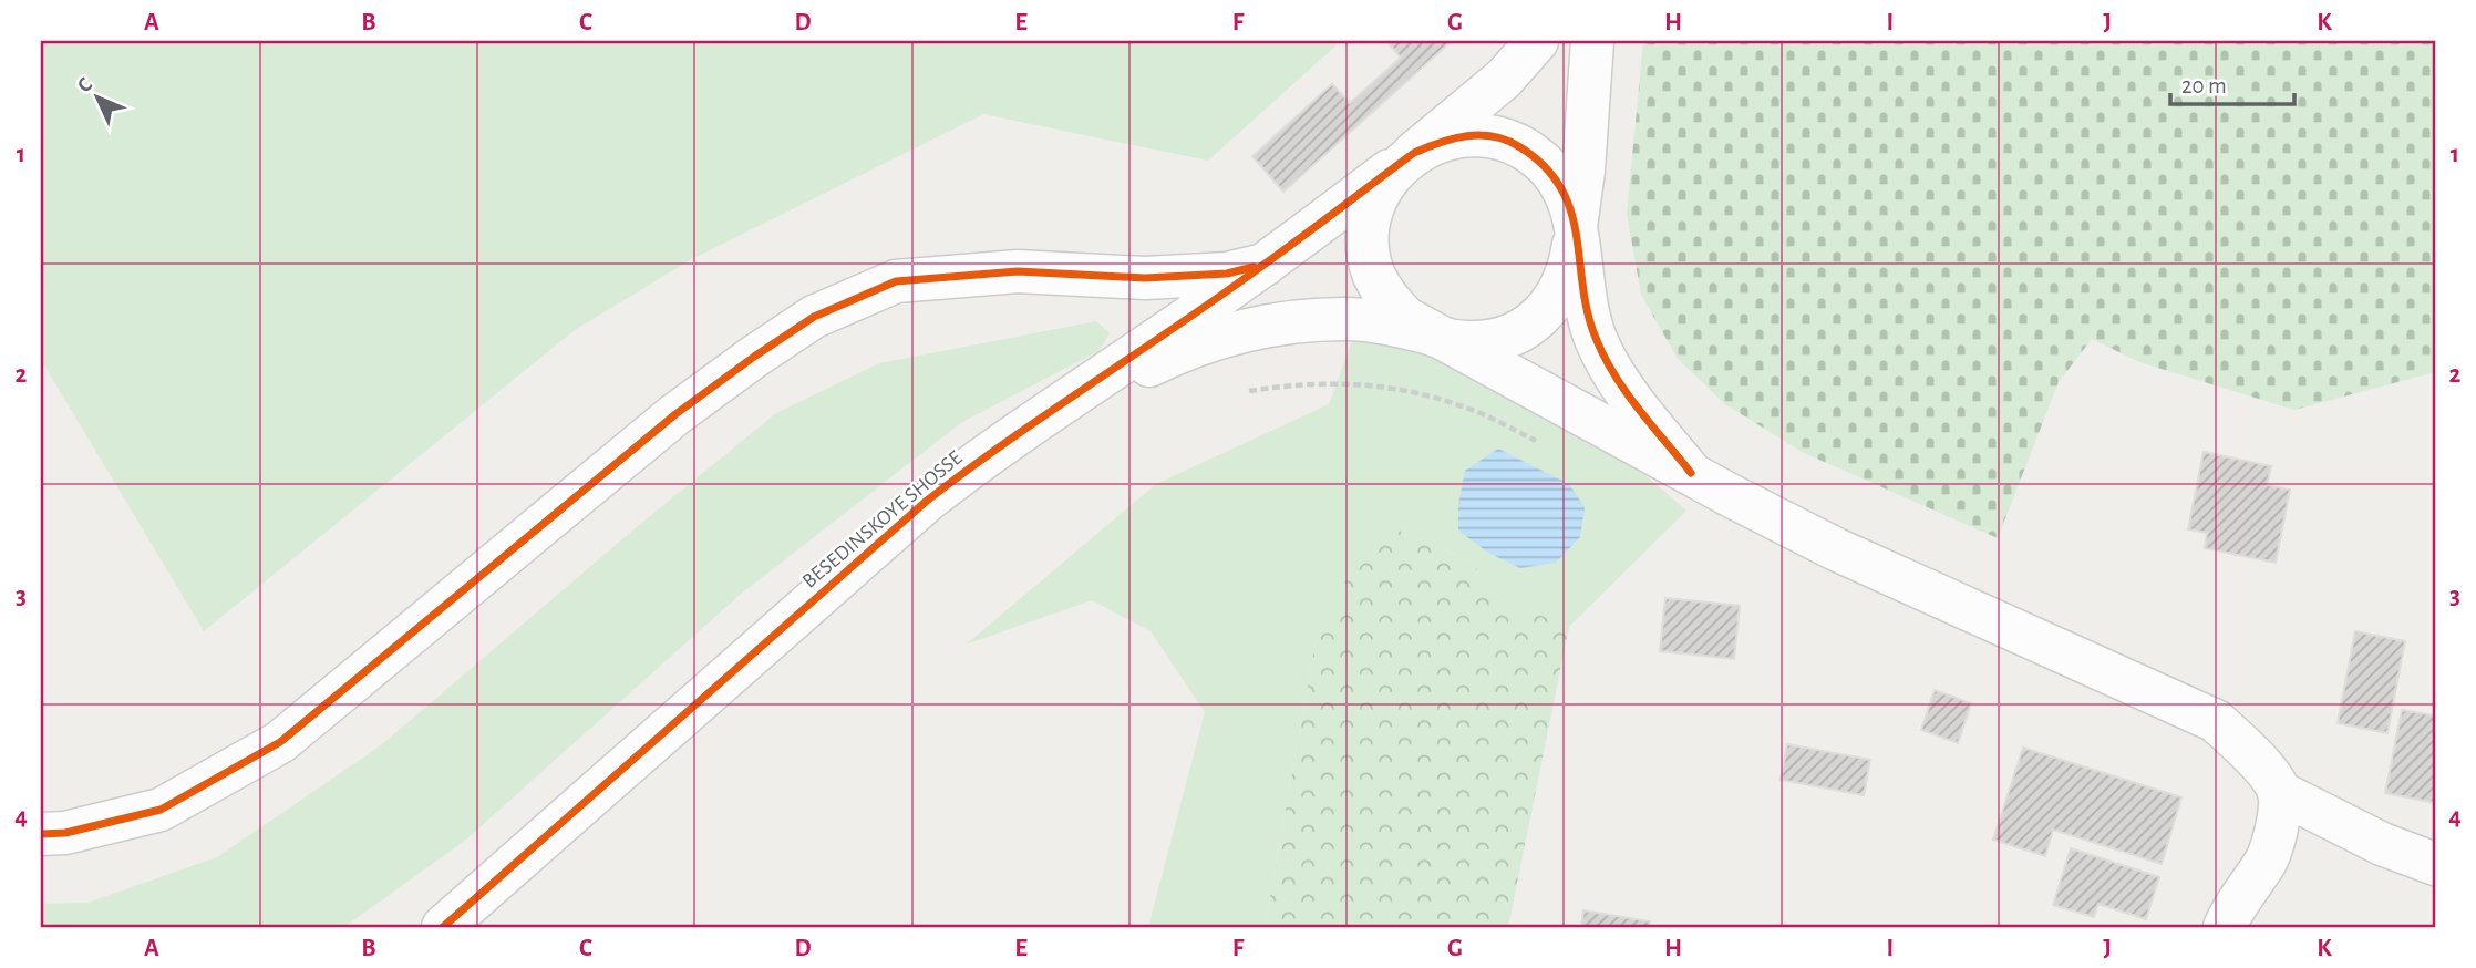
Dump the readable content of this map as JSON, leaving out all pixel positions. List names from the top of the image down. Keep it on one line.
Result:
{"streets":{"street":["BESEDINSKOYE SHOSSE"]},"scale_bar":"20 m","north":"top left","grid":{"columns":["A","B","C","D","E","F","G","H","I","J","K"],"rows":["1","2","3","4"]}}
